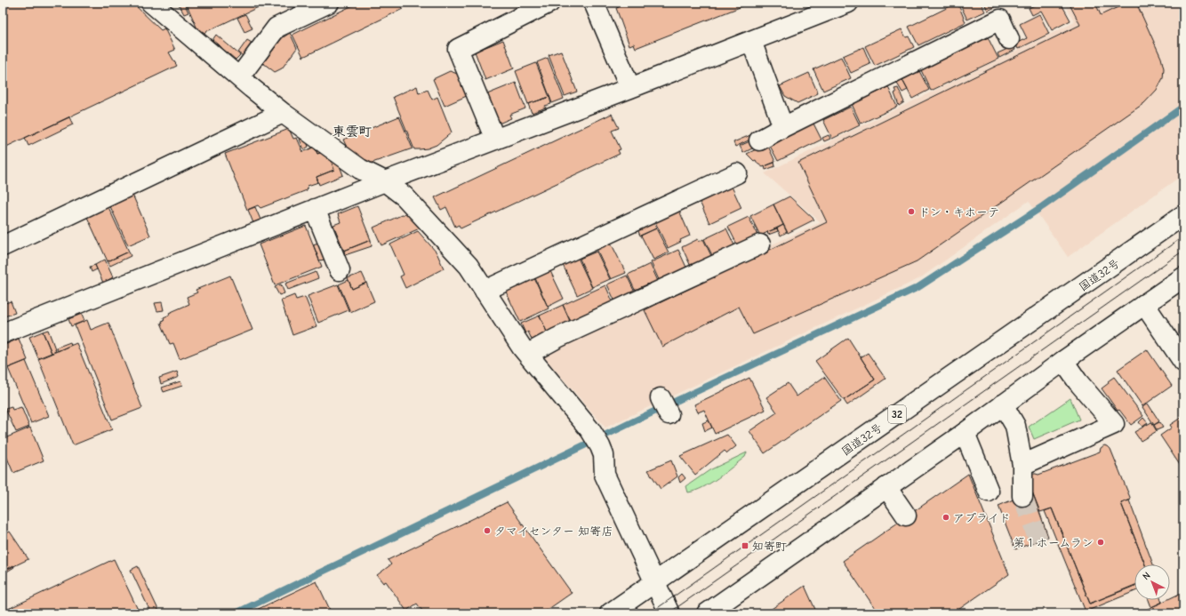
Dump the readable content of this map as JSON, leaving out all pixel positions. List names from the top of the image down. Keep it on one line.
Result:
{"streets":{"main road":["国道32号","32"]},"districts":["東雲町"],"places":{"other":["ドン・キホーテ","アプライド","タマイセンター 知寄店","第１ホームラン"],"transit":["知寄町"]},"north":"top left"}
